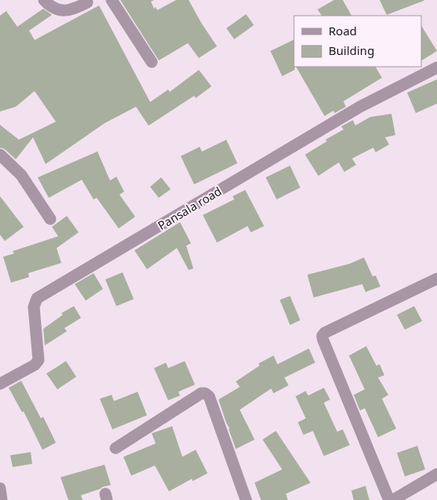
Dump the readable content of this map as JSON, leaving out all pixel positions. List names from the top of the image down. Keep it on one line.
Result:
{"streets":{"street":["Pansala road"]},"legend":["Road","Building"]}
